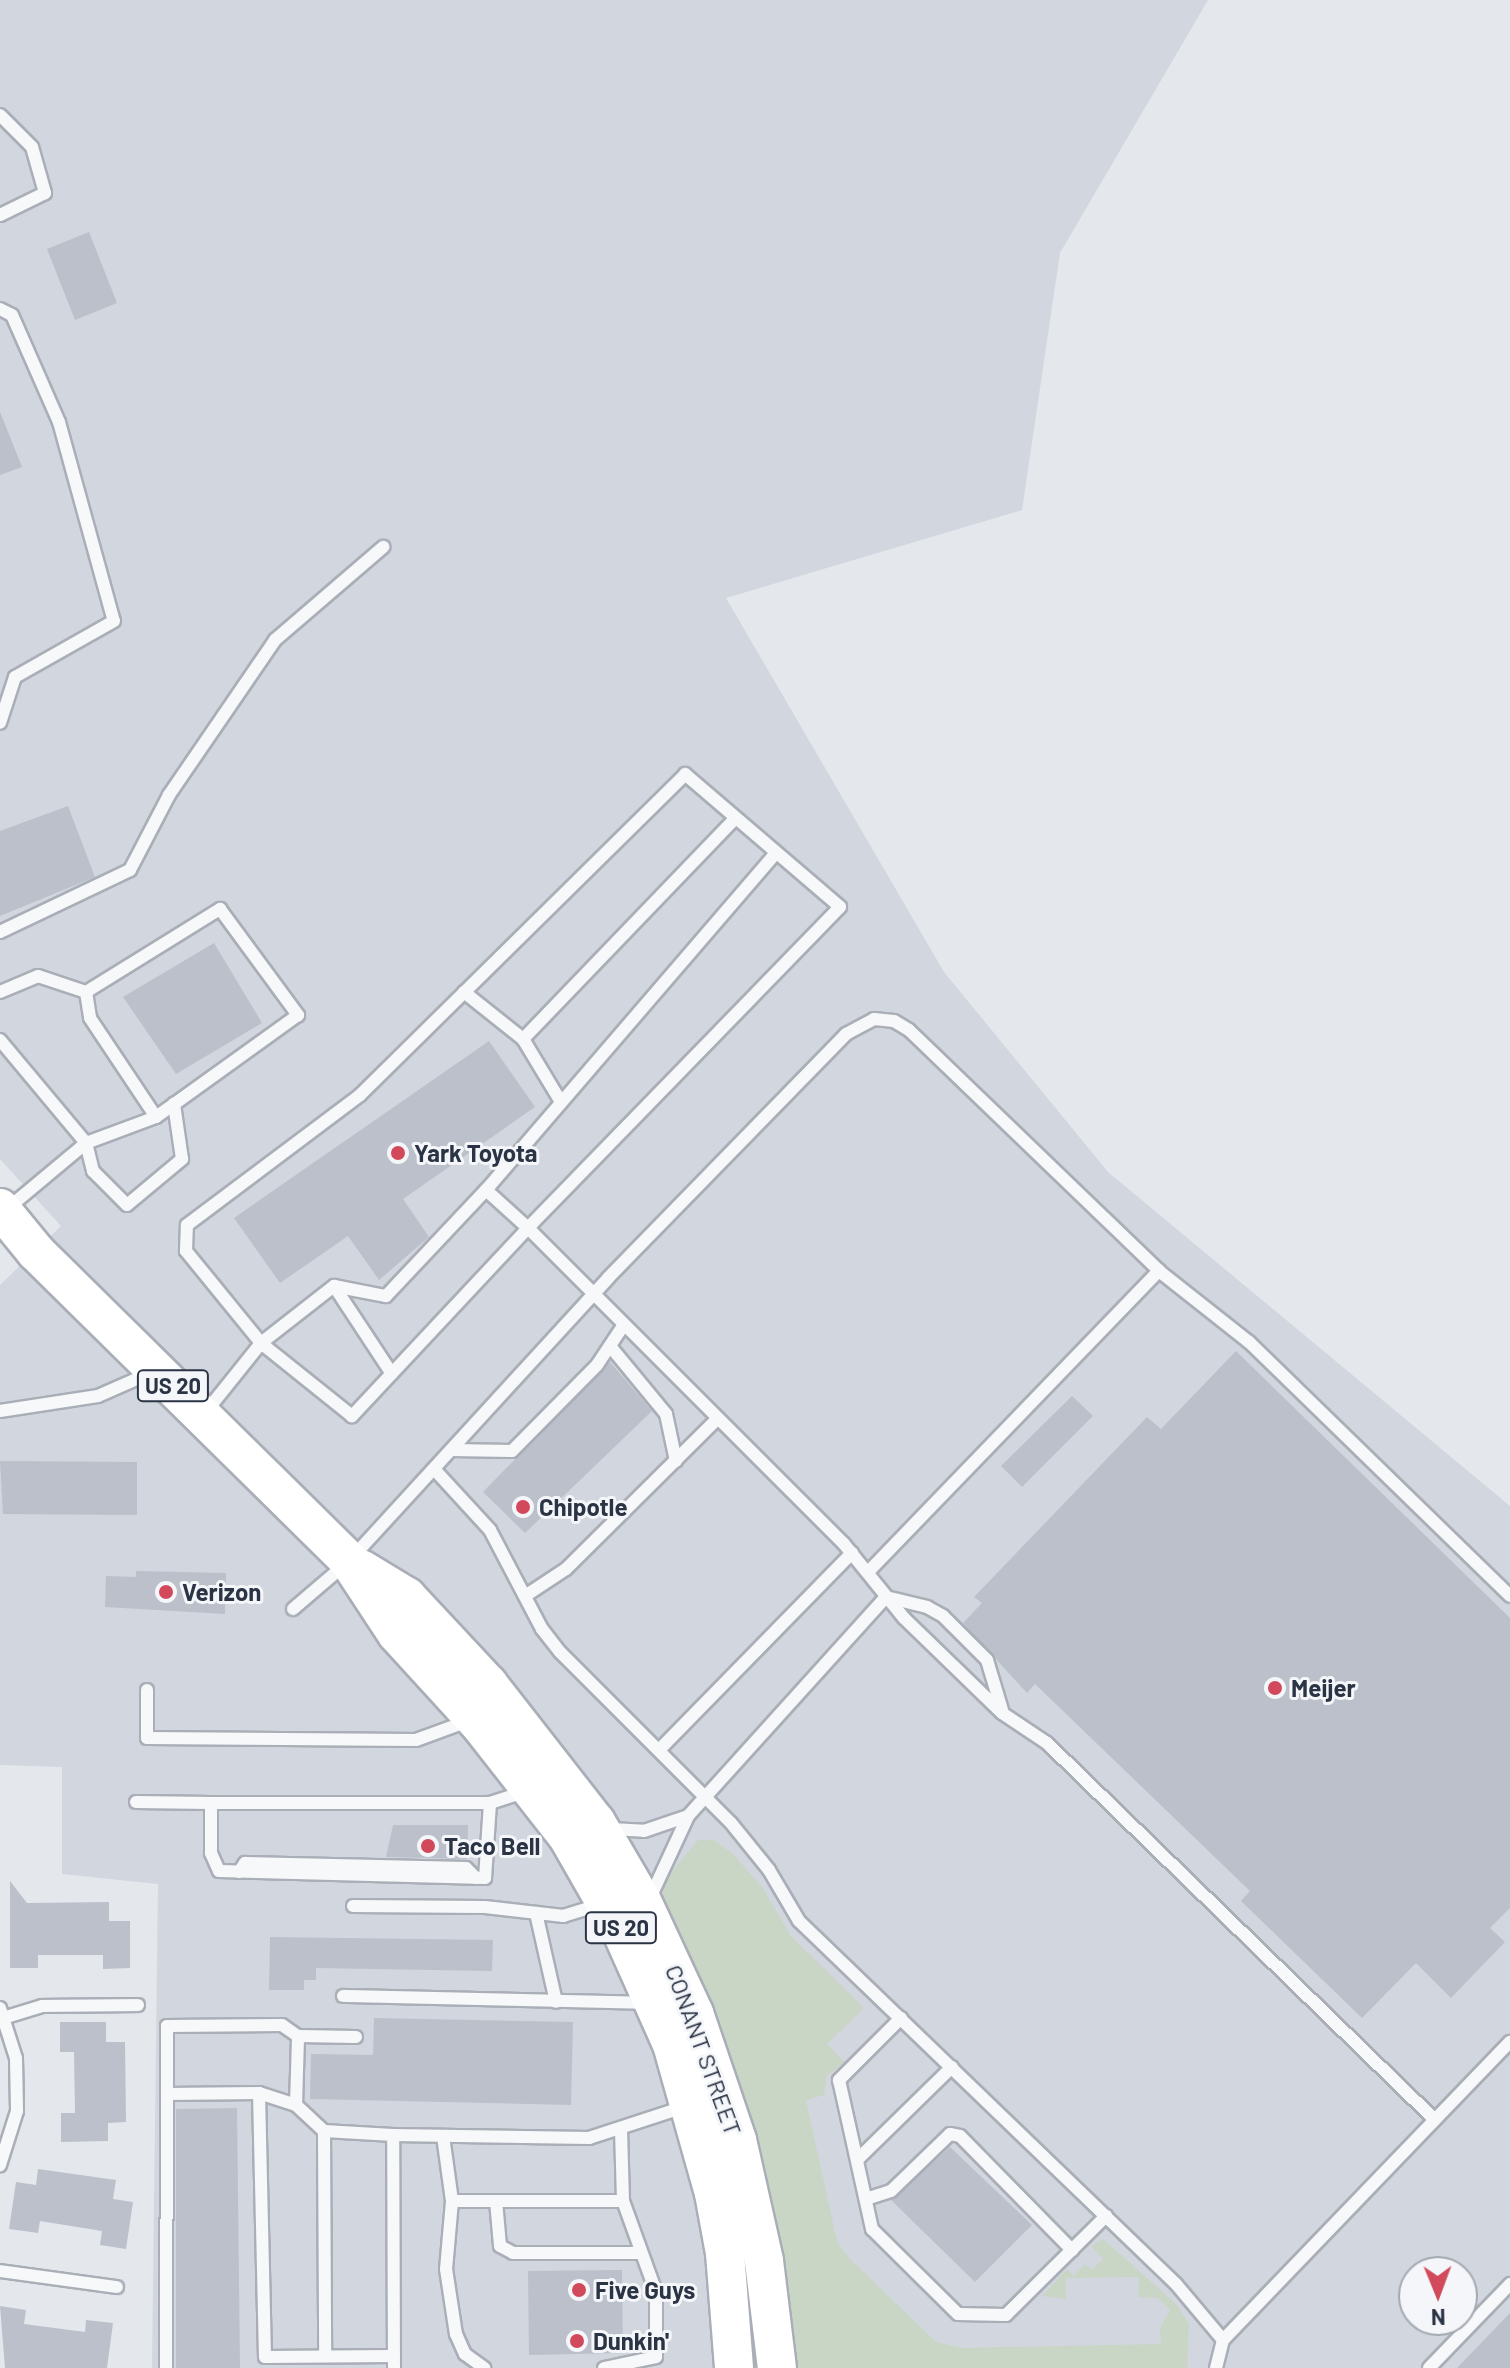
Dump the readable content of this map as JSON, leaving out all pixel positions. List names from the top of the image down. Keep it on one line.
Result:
{"streets":{"main road":["US 20","CONANT STREET"]},"places":["Yark Toyota","Chipotle","Verizon","Meijer","Taco Bell","Five Guys","Dunkin'"],"north":"bottom"}
